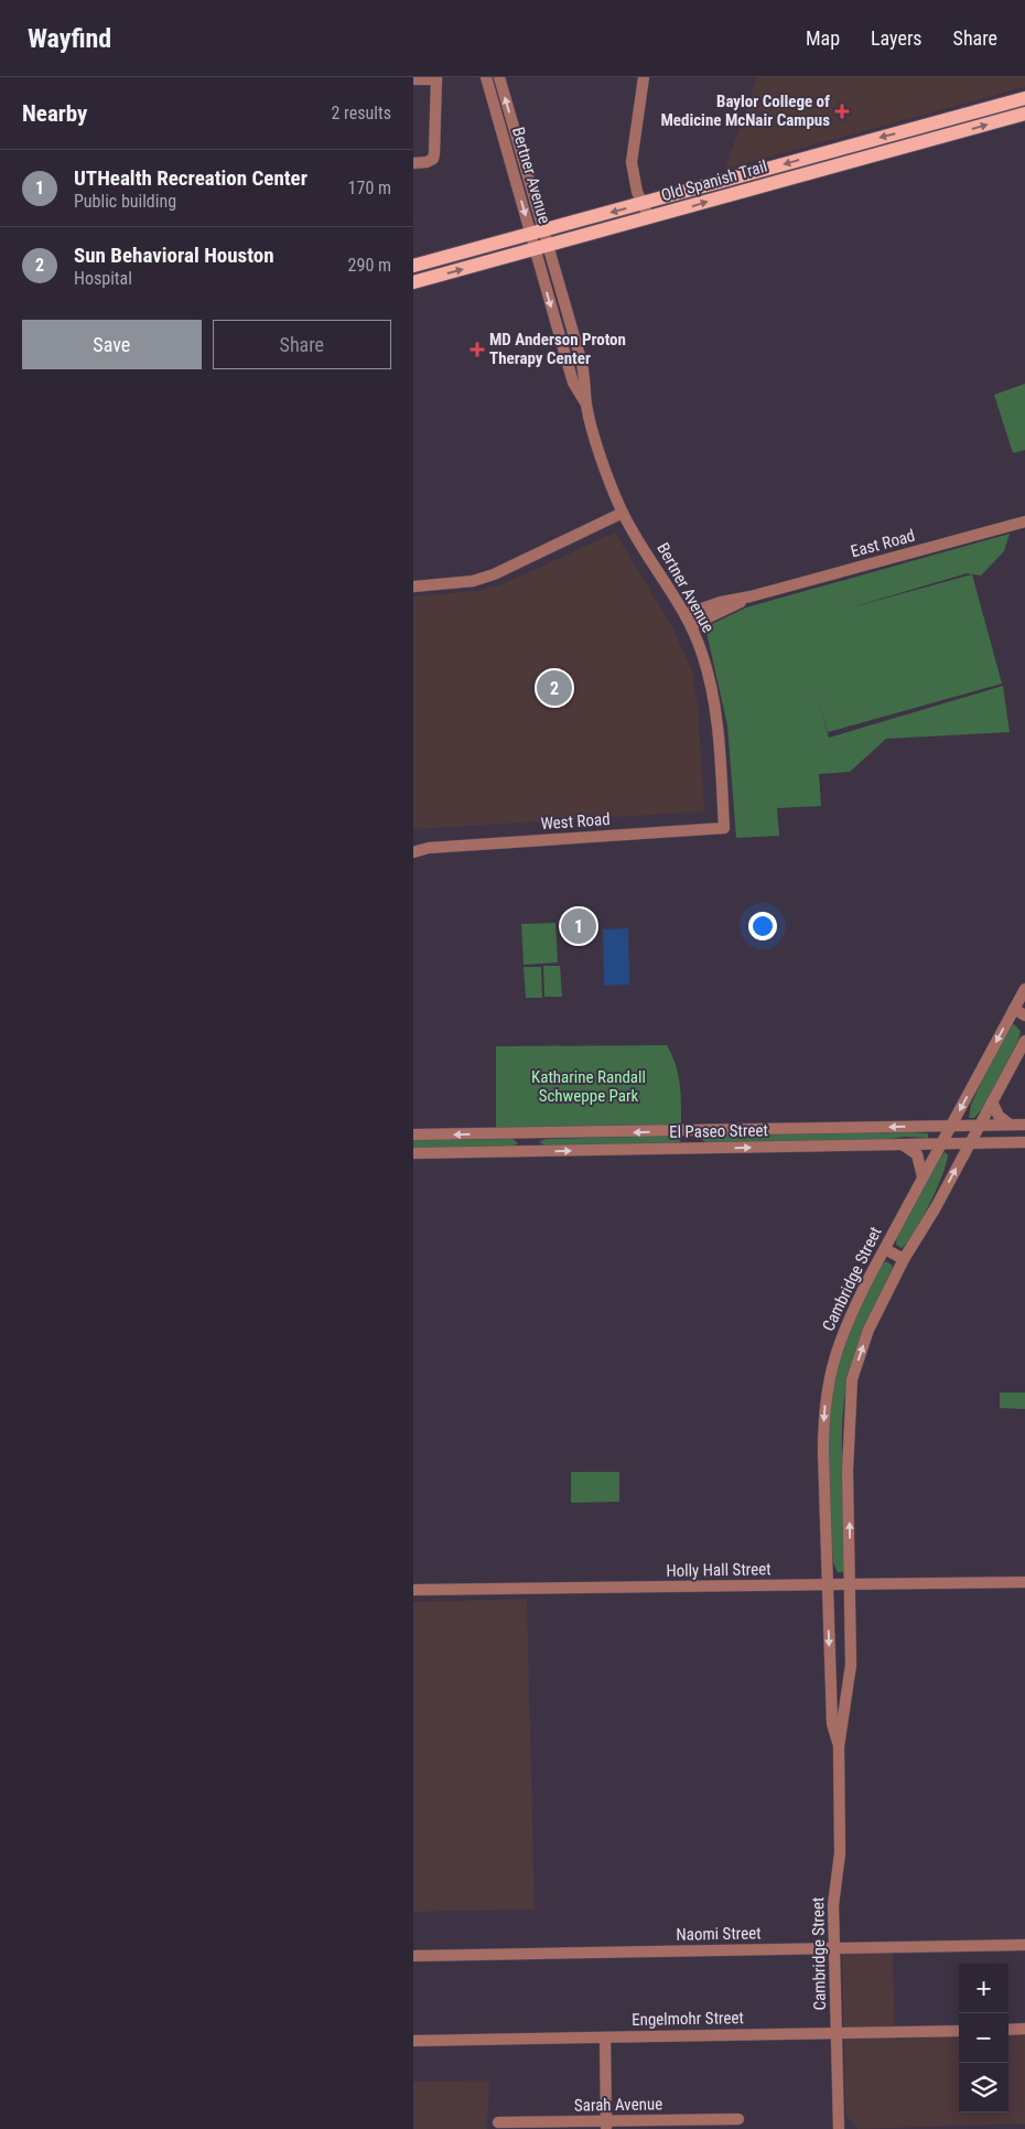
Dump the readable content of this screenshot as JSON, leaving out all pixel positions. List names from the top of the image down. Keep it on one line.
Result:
{"streets":{"main road":["Old Spanish Trail"],"street":["Bertner Avenue","East Road","West Road","El Paseo Street","Cambridge Street","Holly Hall Street","Naomi Street","Engelmohr Street","Sarah Avenue"]},"crossings":[["Bertner Avenue","Old Spanish Trail"],["Bertner Avenue","East Road"],["Bertner Avenue","West Road"],["El Paseo Street","Cambridge Street"],["Cambridge Street","Holly Hall Street"],["Cambridge Street","Naomi Street"],["Cambridge Street","Engelmohr Street"]],"parks":["Katharine Randall Schweppe Park"],"places":{"health":["Baylor College of Medicine McNair Campus","MD Anderson Proton Therapy Center"]},"page":{"header":"Wayfind","nav":["Map","Layers","Share"],"heading":["Nearby","2 results"],"list":[{"mark":"1","name":"UTHealth Recreation Center","note":"Public building","value":"170 m"},{"mark":"2","name":"Sun Behavioral Houston","note":"Hospital","value":"290 m"}],"buttons":["Save","Share"],"pins":["2","1"],"map_buttons":["+","−"]}}
